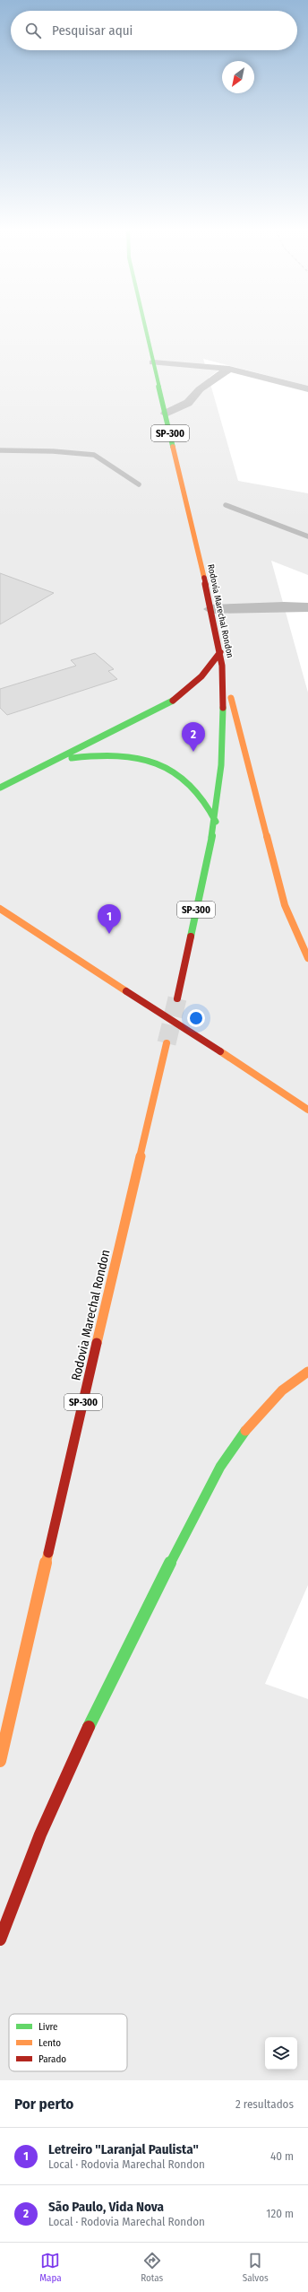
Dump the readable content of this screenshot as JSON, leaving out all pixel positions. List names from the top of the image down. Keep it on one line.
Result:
{"streets":{"main road":["SP-300","Rodovia Marechal Rondon"]},"legend":["Livre","Lento","Parado"],"north":"bottom left","page":{"search":"Pesquisar aqui","pins":["2","1"],"heading":["Por perto","2 resultados"],"list":[{"mark":"1","name":"Letreiro \"Laranjal Paulista\"","note":"Local · Rodovia Marechal Rondon","value":"40 m"},{"mark":"2","name":"São Paulo, Vida Nova","note":"Local · Rodovia Marechal Rondon","value":"120 m"}],"nav":["Mapa","Rotas","Salvos"]}}
